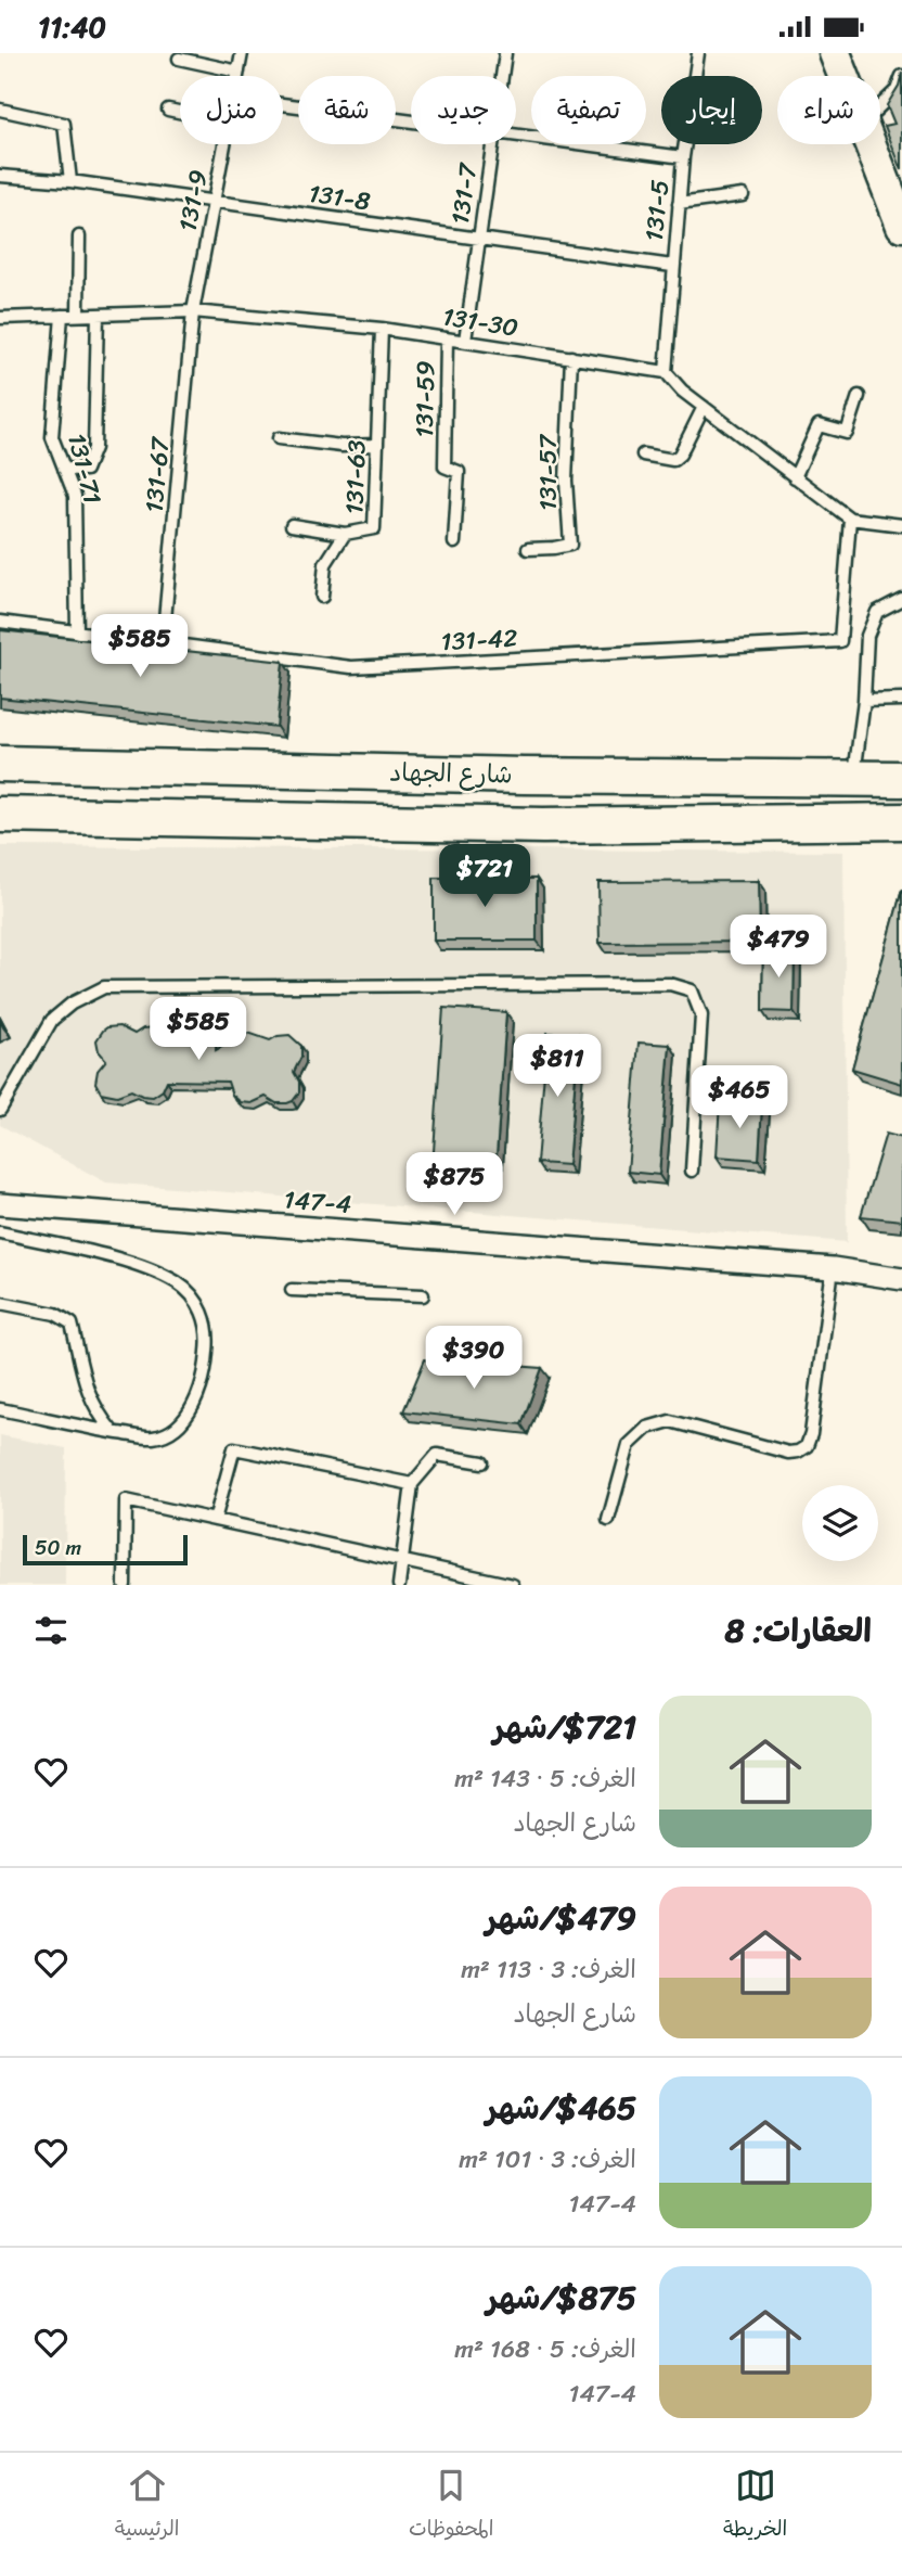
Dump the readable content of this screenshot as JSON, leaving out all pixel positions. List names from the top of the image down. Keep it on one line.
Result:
{"streets":{"main road":["شارع الجهاد"],"street":["147-4"],"lane":["131-7","131-8","131-9","131-5","131-30","131-59","131-71","131-57","131-67","131-63","131-42"]},"crossings":[["131-7","131-8"],["131-7","131-30"],["131-8","131-9"],["131-8","131-5"],["131-9","131-30"],["131-9","131-67"],["131-5","131-30"],["131-30","131-59"],["131-30","131-71"],["131-30","131-57"],["131-30","131-67"],["131-30","131-63"],["131-71","131-42"],["131-67","131-42"]],"scale_bar":"50 m","page":{"status":"11:40","chip":["شراء","إيجار","تصفية","جديد","شقة","منزل"],"price":["$585","$721","$479","$585","$811","$465","$875","$390"],"scale":"50 m","heading":"العقارات: 8","list":[{"name":"$721/شهر","note":"الغرف: 5 · 143 m² · شارع الجهاد"},{"name":"$479/شهر","note":"الغرف: 3 · 113 m² · شارع الجهاد"},{"name":"$465/شهر","note":"الغرف: 3 · 101 m² · 147-4"},{"name":"$875/شهر","note":"الغرف: 5 · 168 m² · 147-4"}],"tabs":["الخريطة","المحفوظات","الرئيسية"]}}
